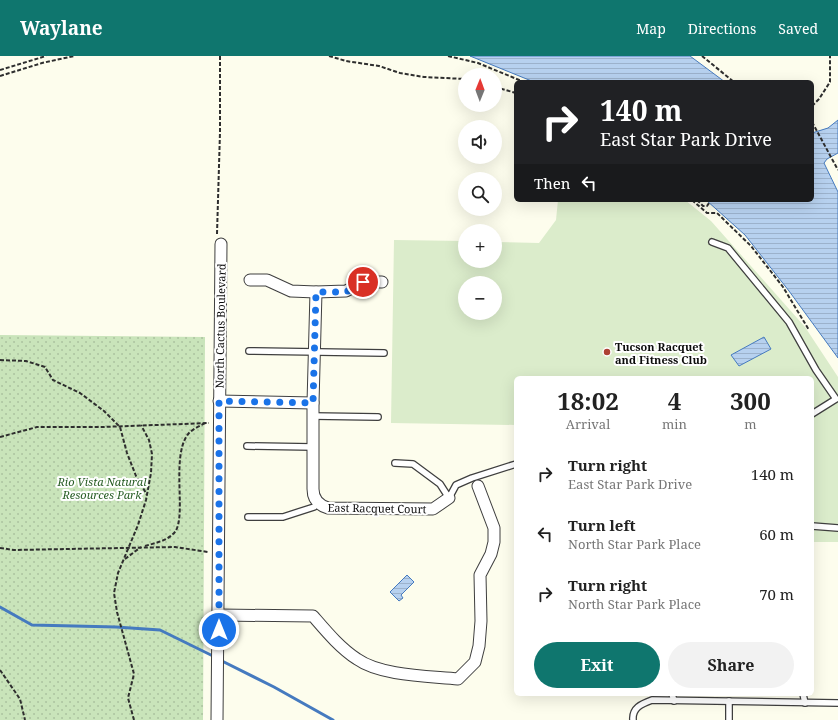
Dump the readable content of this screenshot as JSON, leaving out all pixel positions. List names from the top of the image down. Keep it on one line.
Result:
{"streets":{"street":["North Cactus Boulevard","East Racquet Court"]},"parks":["Rio Vista Natural Resources Park"],"places":["Tucson Racquet and Fitness Club"],"north":"top","page":{"header":"Waylane","nav":["Map","Directions","Saved"],"map_buttons":["+","−"],"turn":["140 m","East Star Park Drive"],"then":"Then","eta":["18:02","Arrival","4","min","300","m"],"list":[{"name":"Turn right","note":"East Star Park Drive","value":"140 m"},{"name":"Turn left","note":"North Star Park Place","value":"60 m"},{"name":"Turn right","note":"North Star Park Place","value":"70 m"}],"buttons":["Exit","Share"]}}
